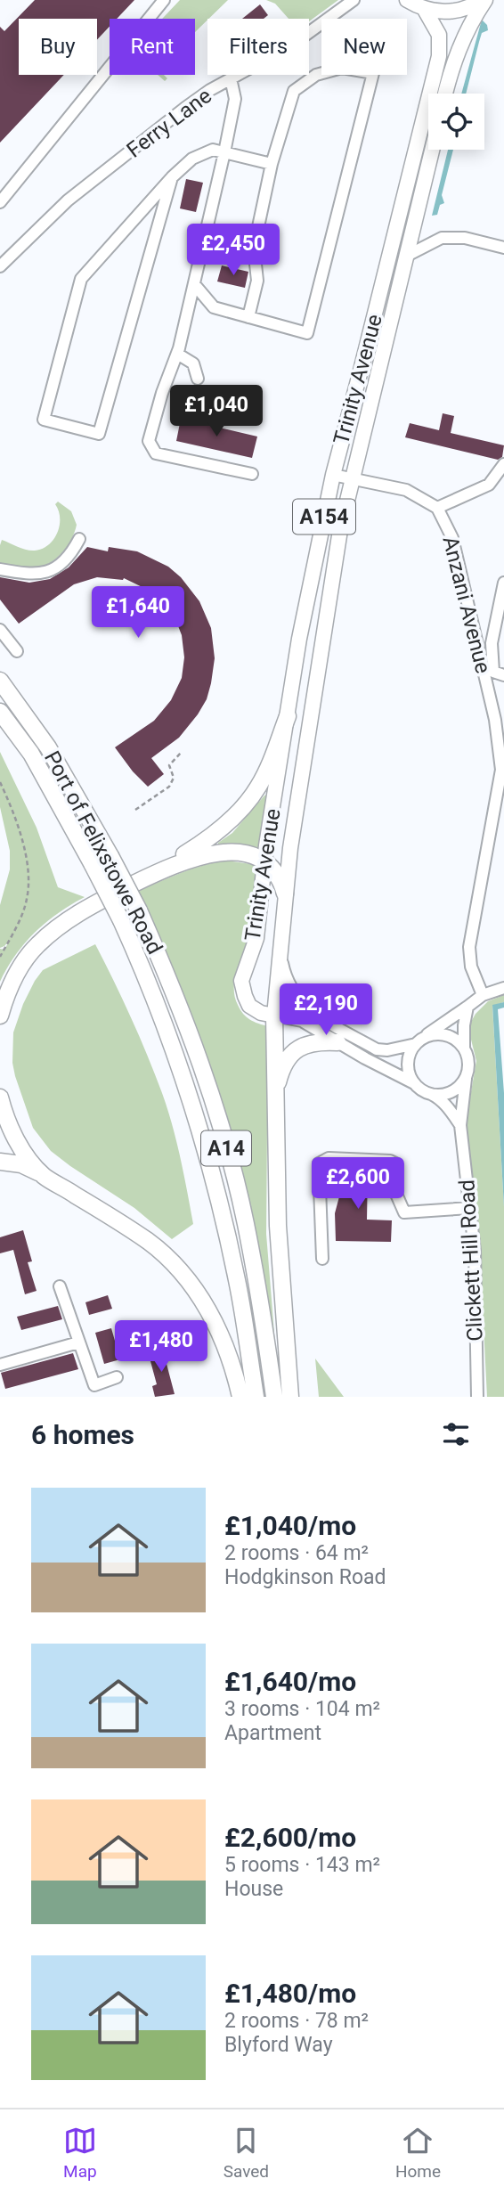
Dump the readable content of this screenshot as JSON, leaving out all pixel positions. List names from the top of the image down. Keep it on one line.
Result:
{"streets":{"highway":["Port of Felixstowe Road","A14"],"main road":["Trinity Avenue","A154"],"street":["Ferry Lane","Anzani Avenue","Clickett Hill Road"]},"crossings":[["Trinity Avenue","Anzani Avenue"]],"page":{"chip":["Buy","Rent","Filters","New"],"price":["£2,450","£1,040","£1,640","£2,190","£2,600","£1,480"],"heading":"6 homes","list":[{"name":"£1,040/mo","note":"2 rooms · 64 m² · Hodgkinson Road"},{"name":"£1,640/mo","note":"3 rooms · 104 m² · Apartment"},{"name":"£2,600/mo","note":"5 rooms · 143 m² · House"},{"name":"£1,480/mo","note":"2 rooms · 78 m² · Blyford Way"}],"tabs":["Map","Saved","Home"]}}
